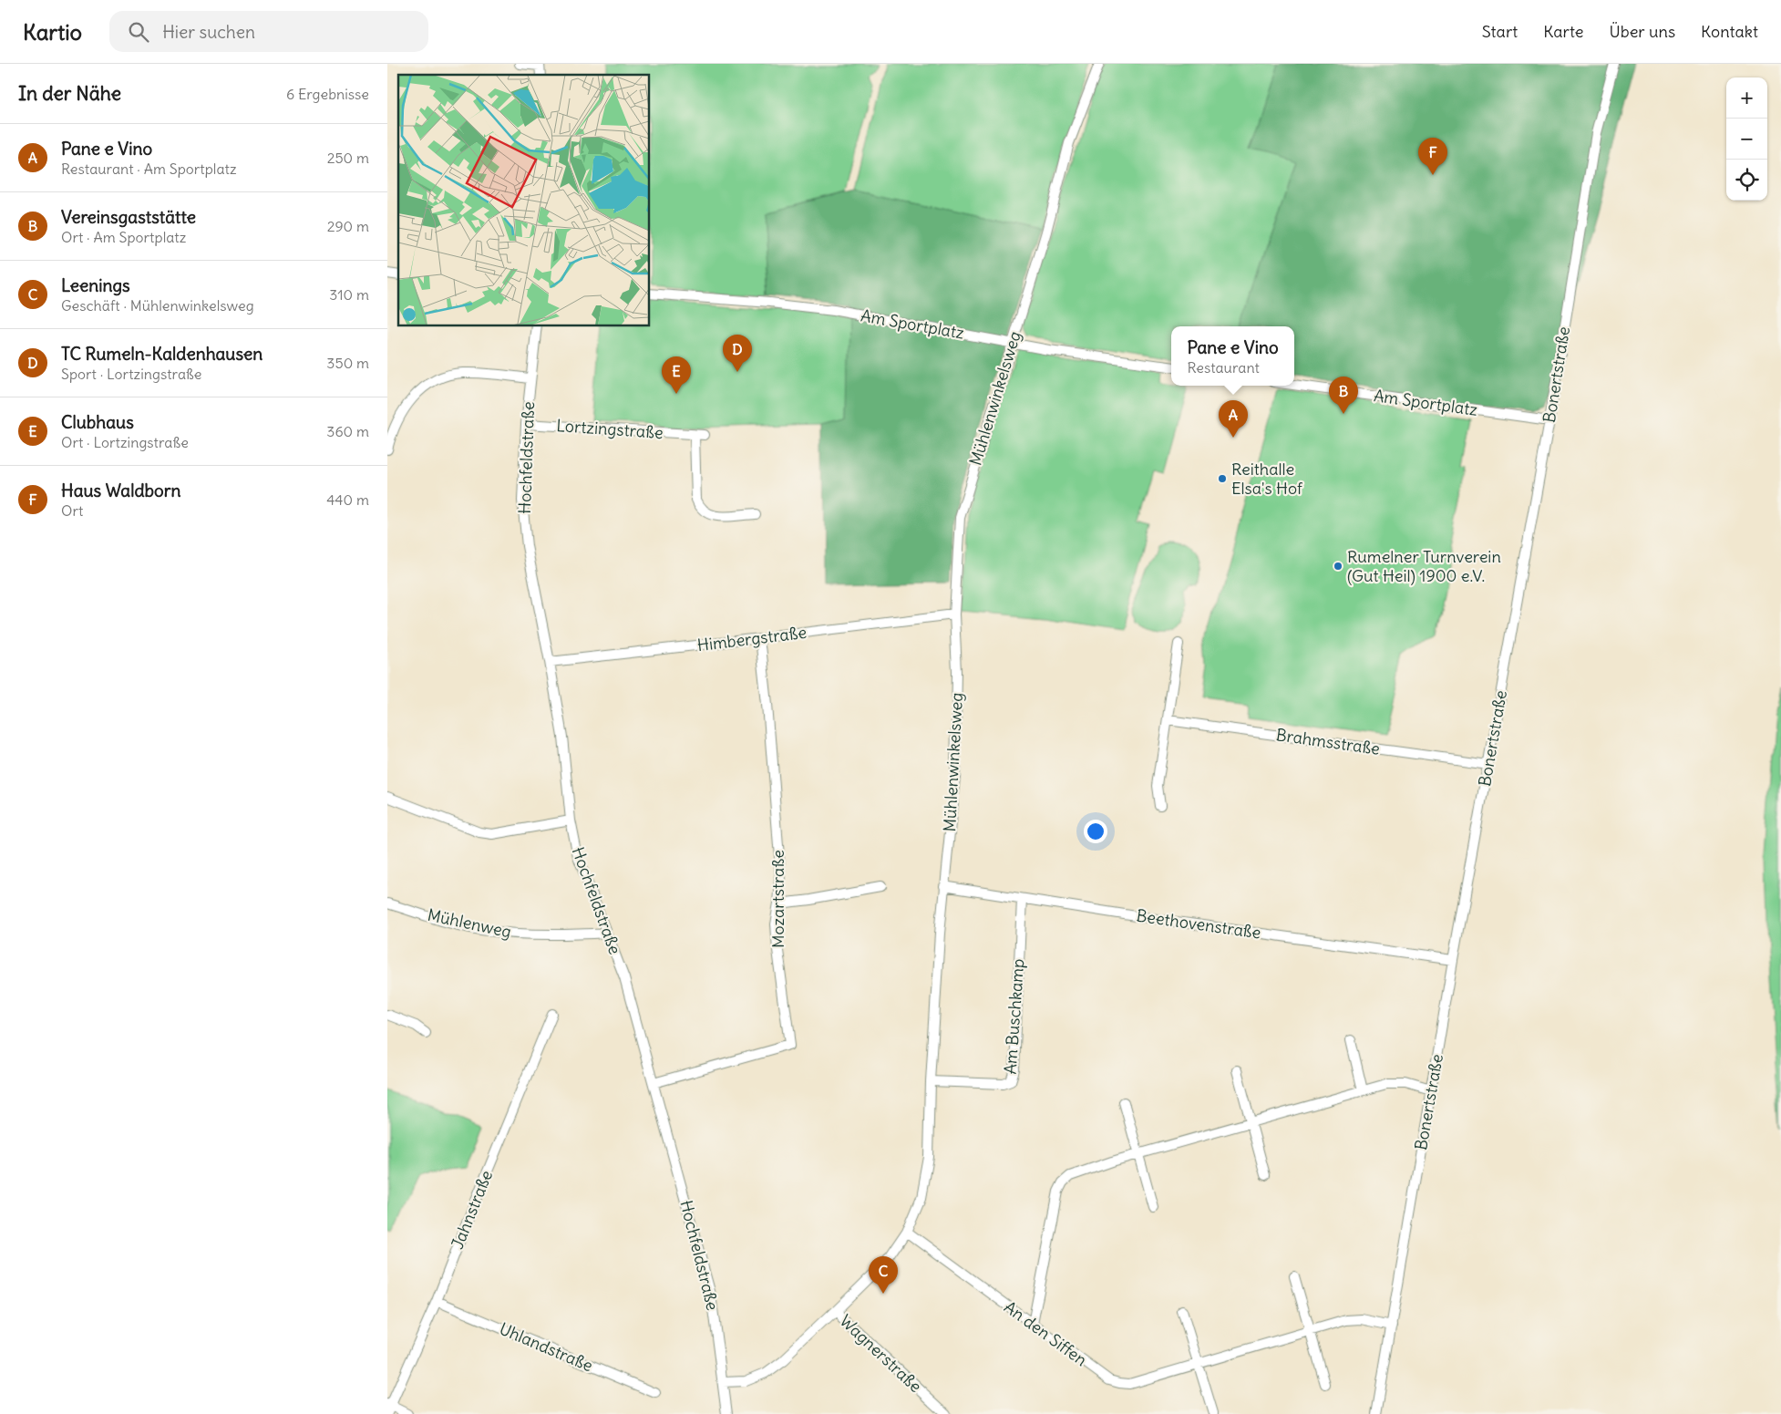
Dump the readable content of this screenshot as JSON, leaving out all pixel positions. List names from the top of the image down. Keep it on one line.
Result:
{"streets":{"street":["Am Sportplatz","Bonertstraße","Mühlenwinkelsweg","Lortzingstraße","Hochfeldstraße","Himbergstraße","Brahmsstraße","Mozartstraße","Mühlenweg","Beethovenstraße","Am Buschkamp","Jahnstraße","An den Siffen","Uhlandstraße","Wagnerstraße"]},"crossings":[["Am Sportplatz","Bonertstraße"],["Am Sportplatz","Mühlenwinkelsweg"],["Bonertstraße","Brahmsstraße"],["Bonertstraße","Beethovenstraße"],["Bonertstraße","An den Siffen"],["Mühlenwinkelsweg","Hochfeldstraße"],["Mühlenwinkelsweg","Himbergstraße"],["Mühlenwinkelsweg","Beethovenstraße"],["Mühlenwinkelsweg","Am Buschkamp"],["Mühlenwinkelsweg","An den Siffen"],["Mühlenwinkelsweg","Wagnerstraße"],["Lortzingstraße","Hochfeldstraße"],["Hochfeldstraße","Himbergstraße"],["Hochfeldstraße","Mozartstraße"],["Hochfeldstraße","Mühlenweg"],["Himbergstraße","Mozartstraße"],["Beethovenstraße","Am Buschkamp"],["Jahnstraße","Uhlandstraße"]],"places":["Reithalle Elsa's Hof","Rumelner Turnverein (Gut Heil) 1900 e.V."],"page":{"header":"Kartio","search":"Hier suchen","nav":["Start","Karte","Über uns","Kontakt"],"heading":["In der Nähe","6 Ergebnisse"],"map_buttons":["+","−"],"list":[{"mark":"A","name":"Pane e Vino","note":"Restaurant · Am Sportplatz","value":"250 m"},{"mark":"B","name":"Vereinsgaststätte","note":"Ort · Am Sportplatz","value":"290 m"},{"mark":"C","name":"Leenings","note":"Geschäft · Mühlenwinkelsweg","value":"310 m"},{"mark":"D","name":"TC Rumeln-Kaldenhausen","note":"Sport · Lortzingstraße","value":"350 m"},{"mark":"E","name":"Clubhaus","note":"Ort · Lortzingstraße","value":"360 m"},{"mark":"F","name":"Haus Waldborn","note":"Ort","value":"440 m"}],"pins":["F","D","E","B","A","C"],"popup":["Pane e Vino","Restaurant"]}}
